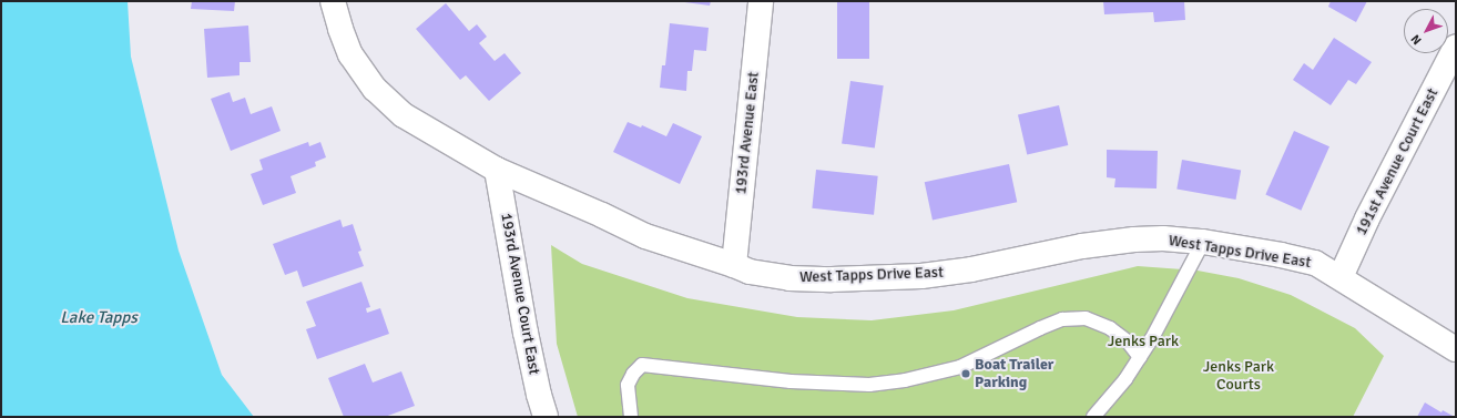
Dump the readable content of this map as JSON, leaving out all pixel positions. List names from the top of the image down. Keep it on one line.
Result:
{"streets":{"street":["193rd Avenue East","191st Avenue Court East","West Tapps Drive East","193rd Avenue Court East"]},"crossings":[["193rd Avenue East","West Tapps Drive East"],["191st Avenue Court East","West Tapps Drive East"],["West Tapps Drive East","193rd Avenue Court East"]],"water":["Lake Tapps"],"parks":["Jenks Park","Jenks Park Courts"],"places":["Boat Trailer Parking"],"north":"bottom left"}
